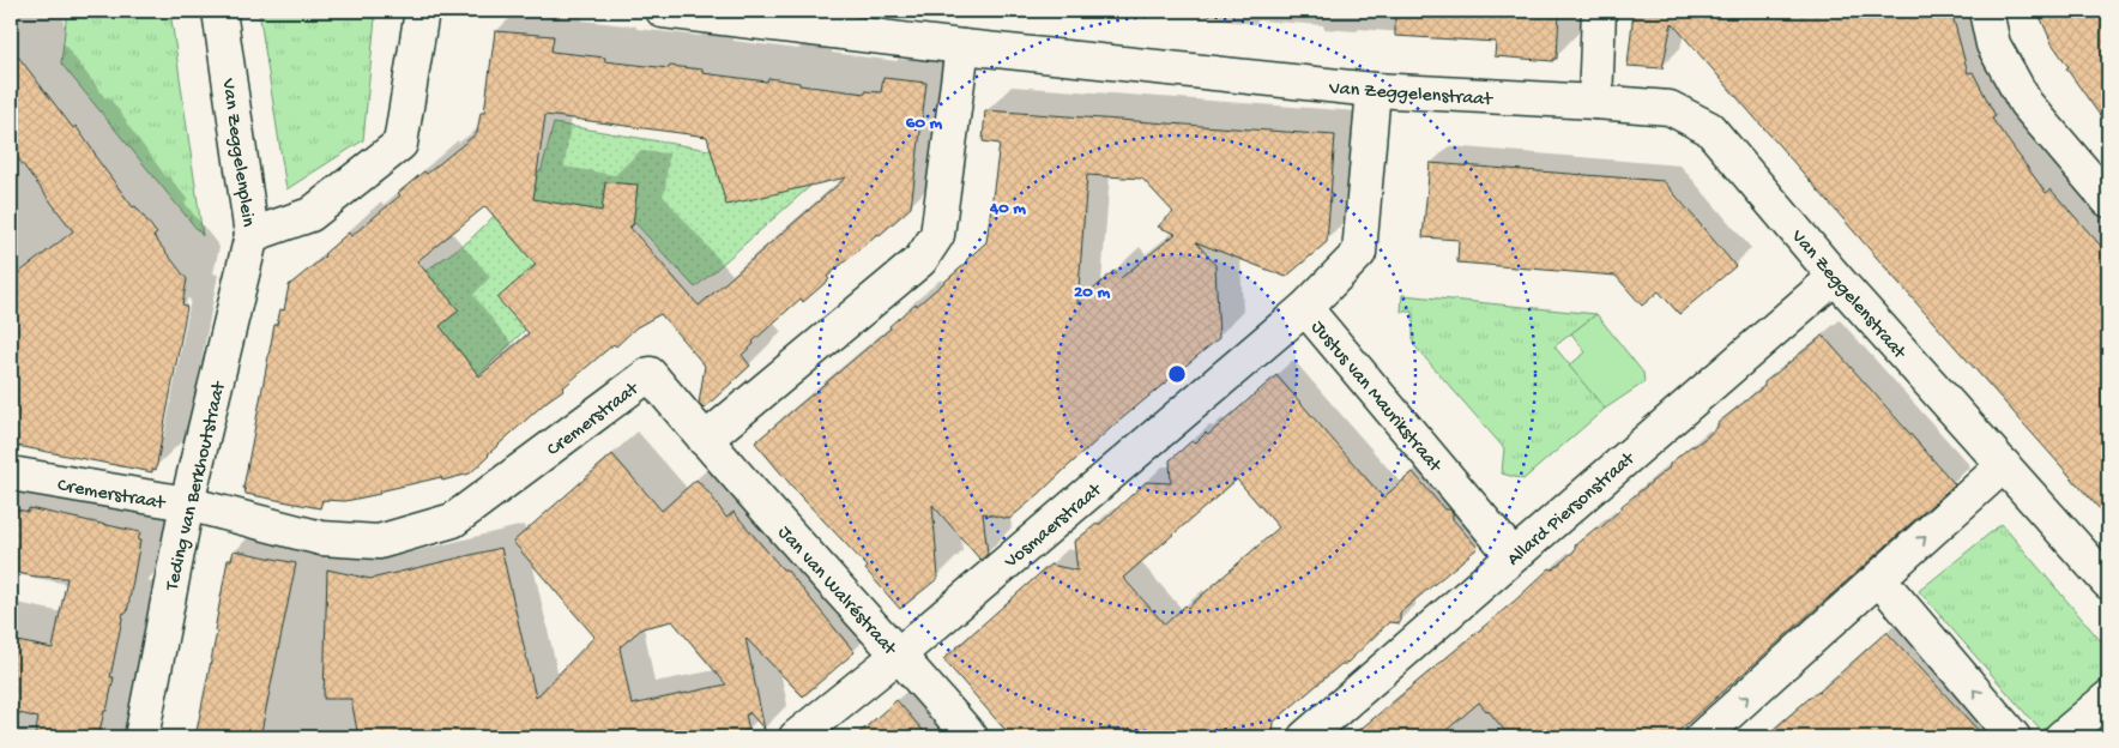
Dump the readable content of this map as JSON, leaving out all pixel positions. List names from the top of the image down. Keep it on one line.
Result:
{"streets":{"street":["Van Zeggelenstraat","Van Zeggelenplein","Justus van Maurikstraat","Cremerstraat","Teding van Berkhoutstraat","Allard Piersonstraat","Vosmaerstraat","Jan van Walréstraat"]},"crossings":[["Van Zeggelenstraat","Justus van Maurikstraat"],["Van Zeggelenstraat","Allard Piersonstraat"],["Van Zeggelenplein","Teding van Berkhoutstraat"],["Justus van Maurikstraat","Allard Piersonstraat"],["Justus van Maurikstraat","Vosmaerstraat"],["Cremerstraat","Teding van Berkhoutstraat"],["Cremerstraat","Jan van Walréstraat"],["Vosmaerstraat","Jan van Walréstraat"]],"rings":["60 m","40 m","20 m"]}
